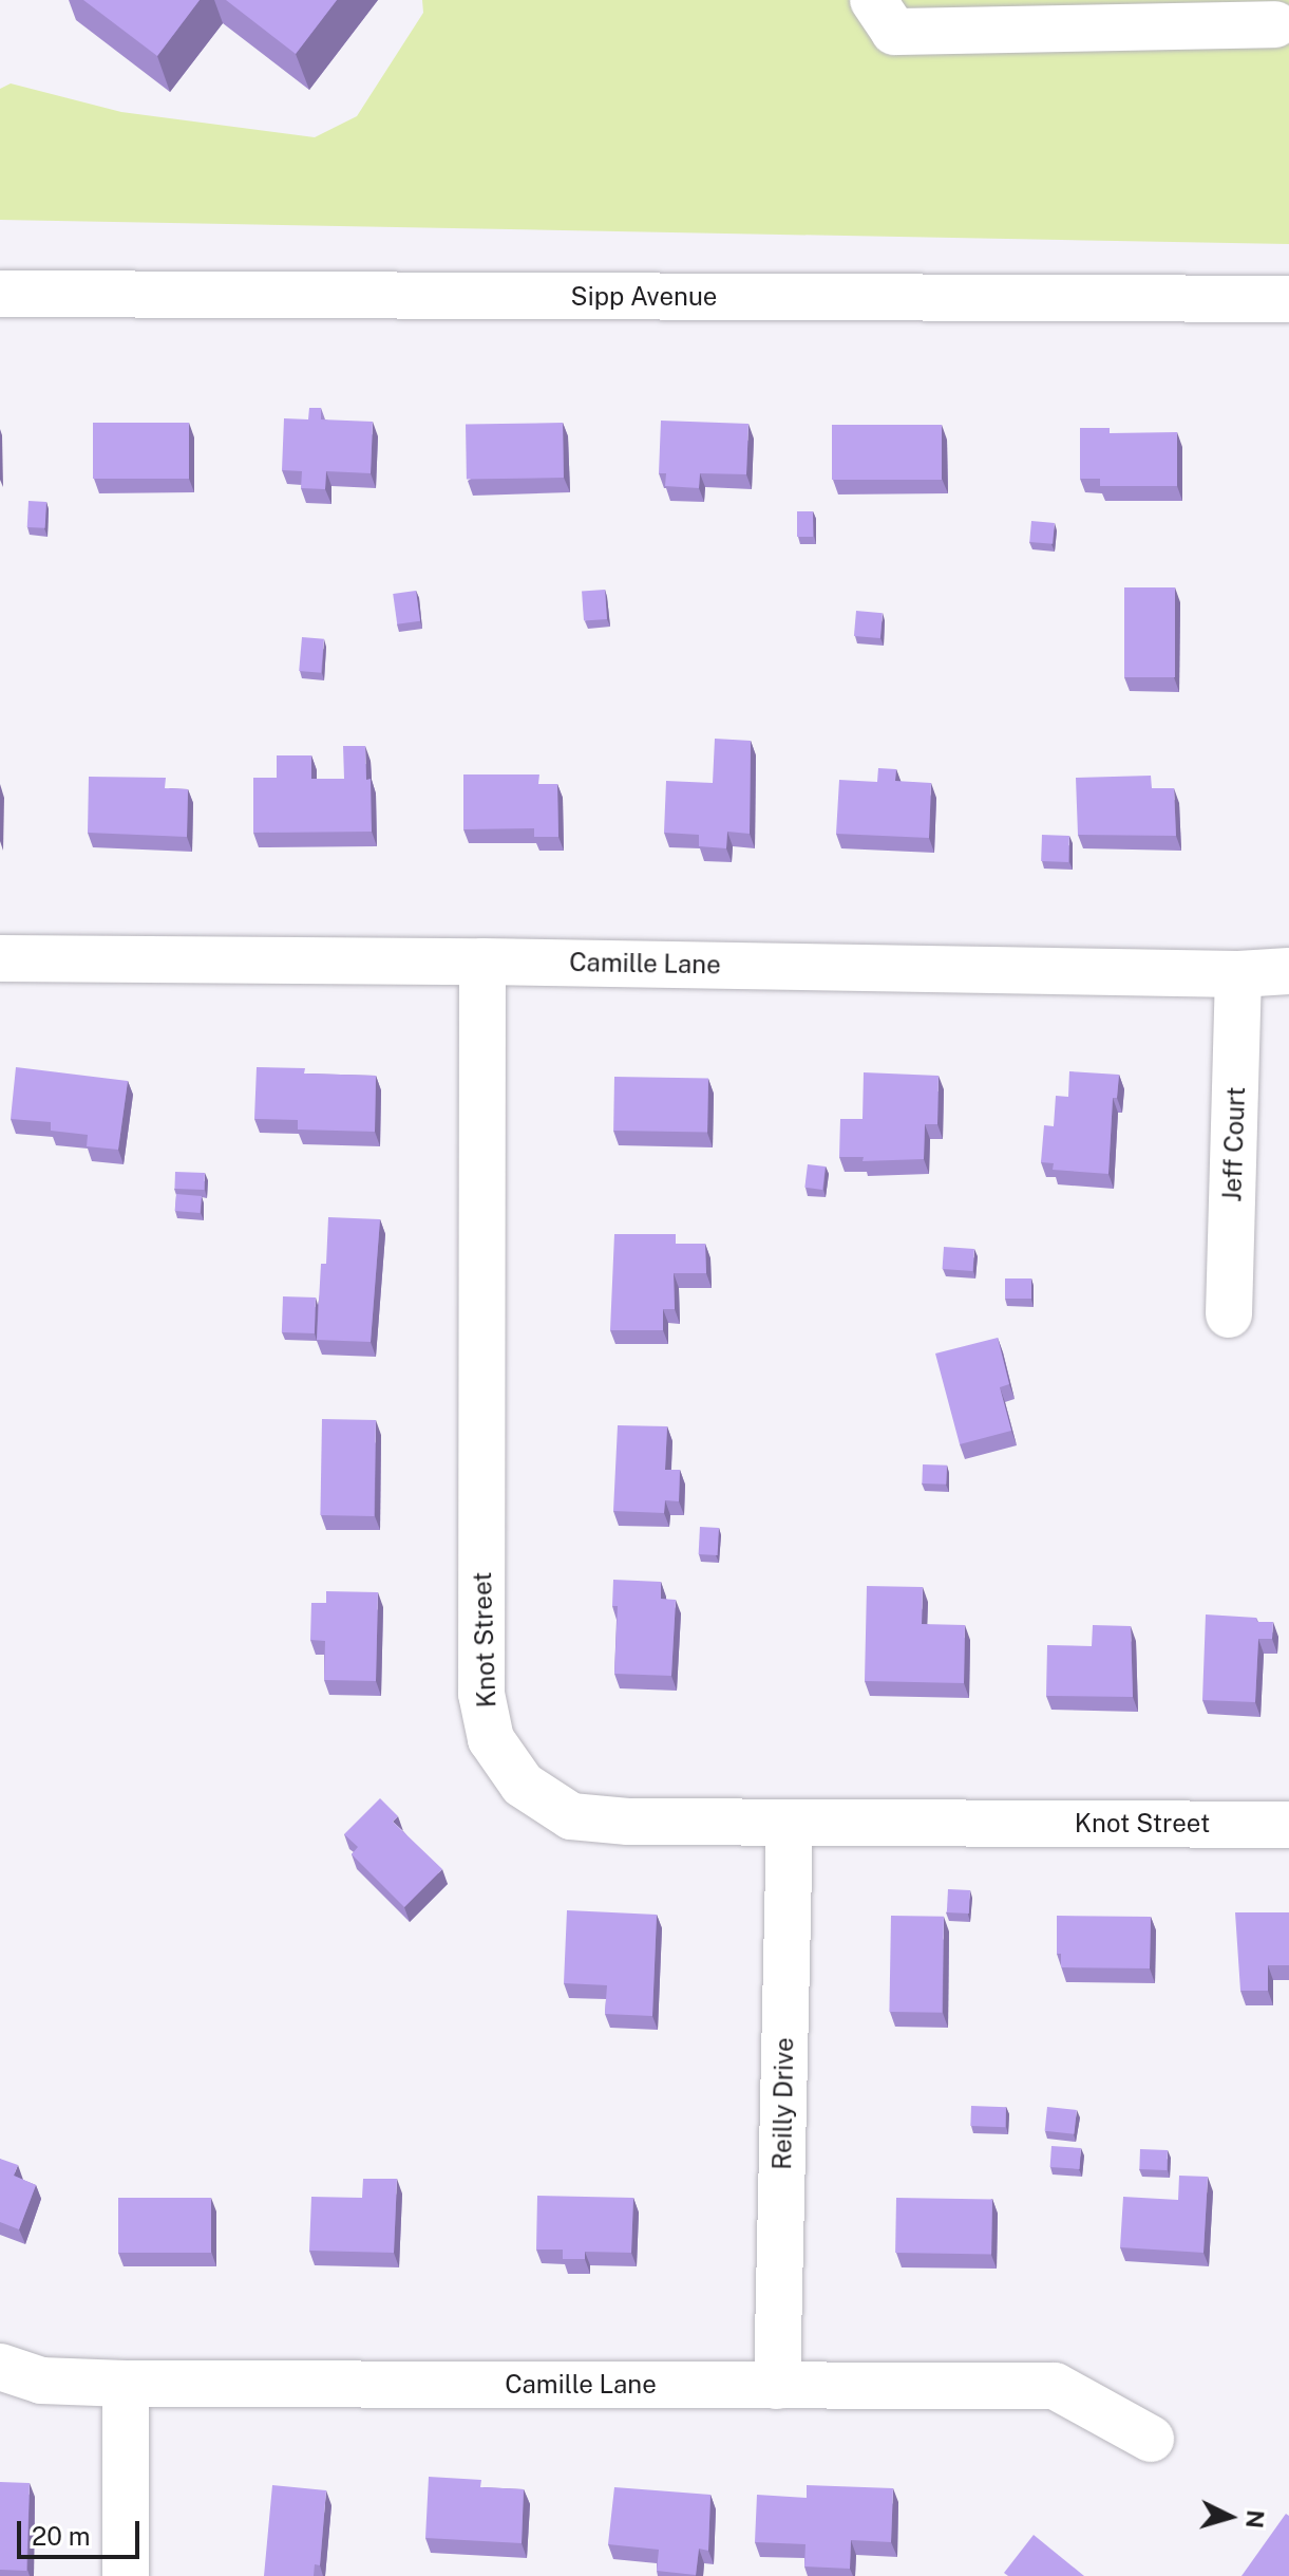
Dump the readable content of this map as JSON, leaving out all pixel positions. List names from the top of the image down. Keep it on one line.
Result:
{"streets":{"street":["Sipp Avenue","Camille Lane","Jeff Court","Knot Street","Reilly Drive"]},"crossings":[["Camille Lane","Jeff Court"],["Camille Lane","Knot Street"],["Camille Lane","Reilly Drive"],["Knot Street","Reilly Drive"]],"scale_bar":"20 m","north":"right"}
